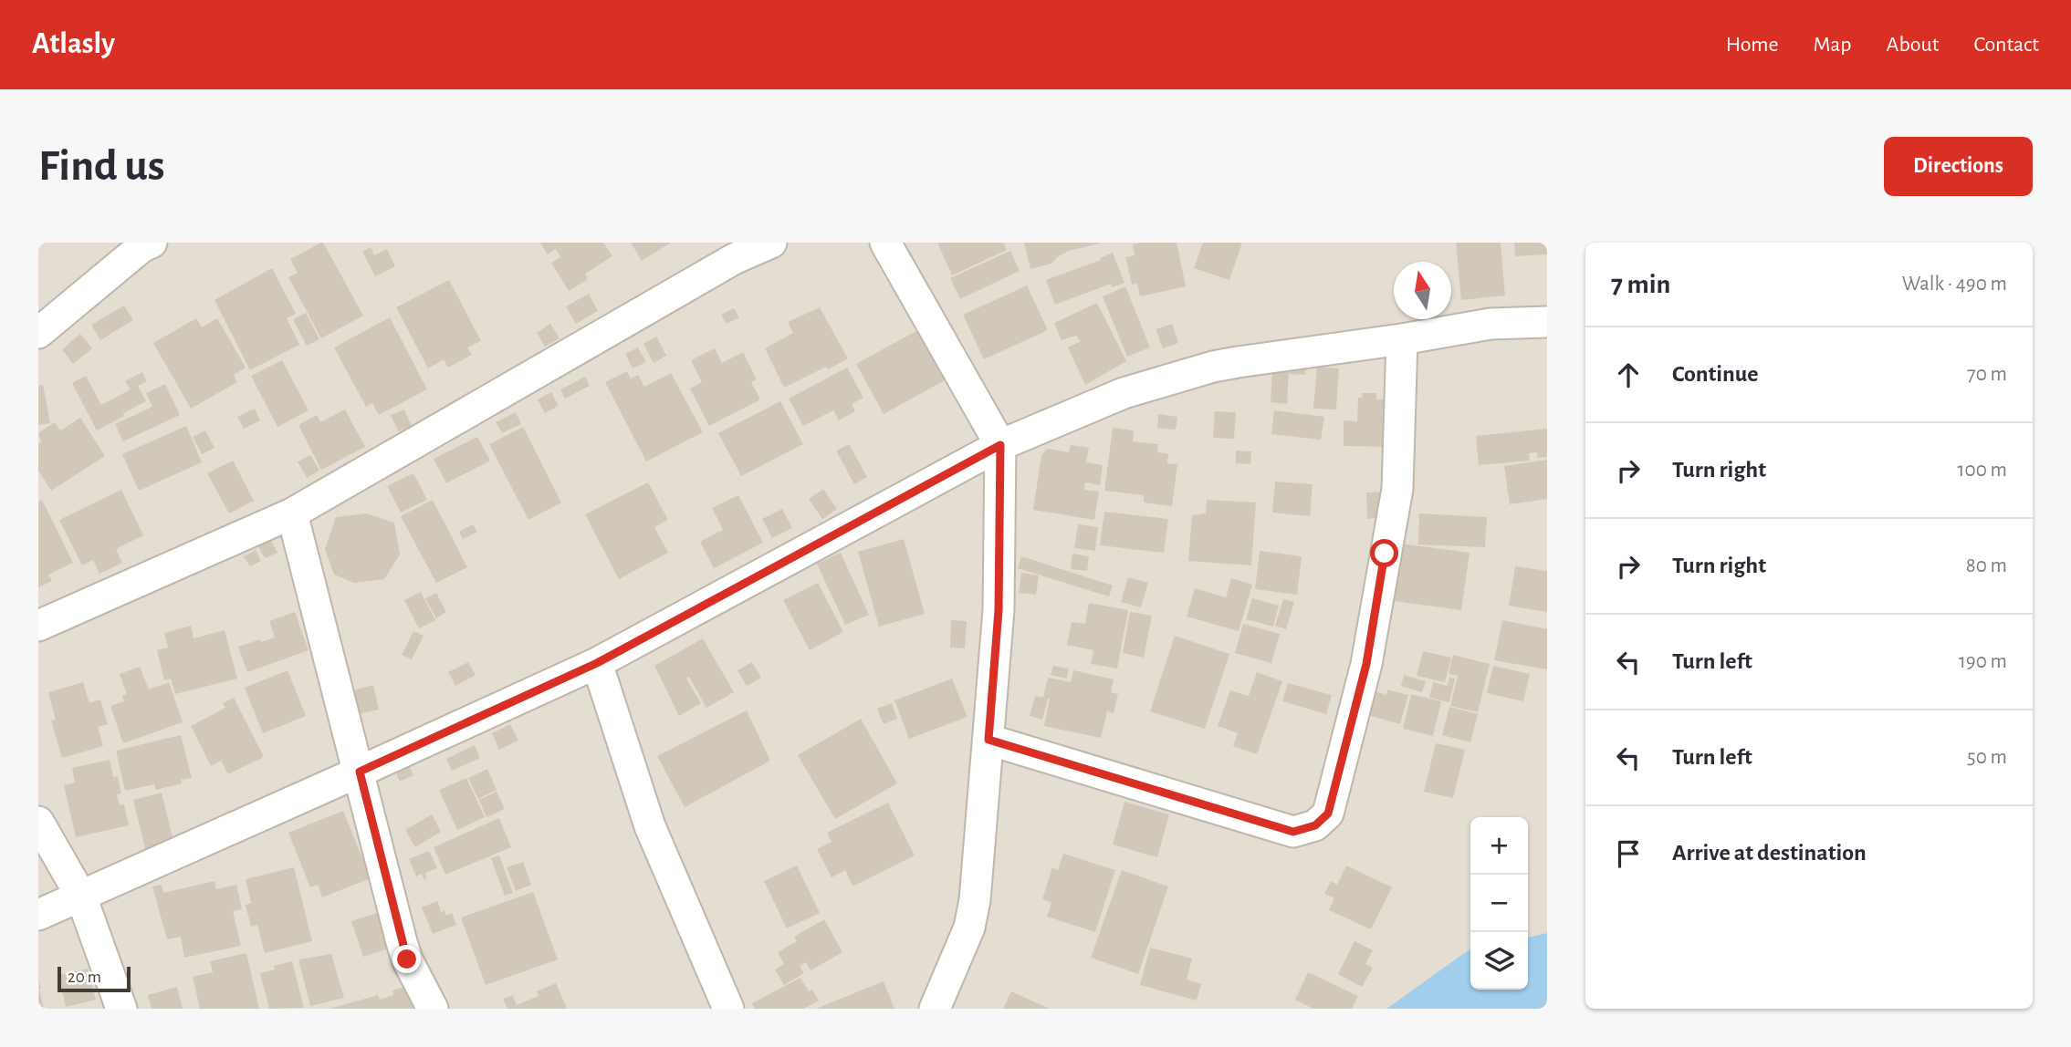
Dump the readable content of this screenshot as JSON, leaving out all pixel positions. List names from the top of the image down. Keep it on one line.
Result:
{"scale_bar":"20 m","north":"top","page":{"header":"Atlasly","nav":["Home","Map","About","Contact"],"buttons":"Directions","title":"Find us","heading":["7 min","Walk · 490 m"],"list":[["Continue","70 m"],["Turn right","100 m"],["Turn right","80 m"],["Turn left","190 m"],["Turn left","50 m"],"Arrive at destination"],"map_buttons":["+","−"],"scale":"20 m"}}
